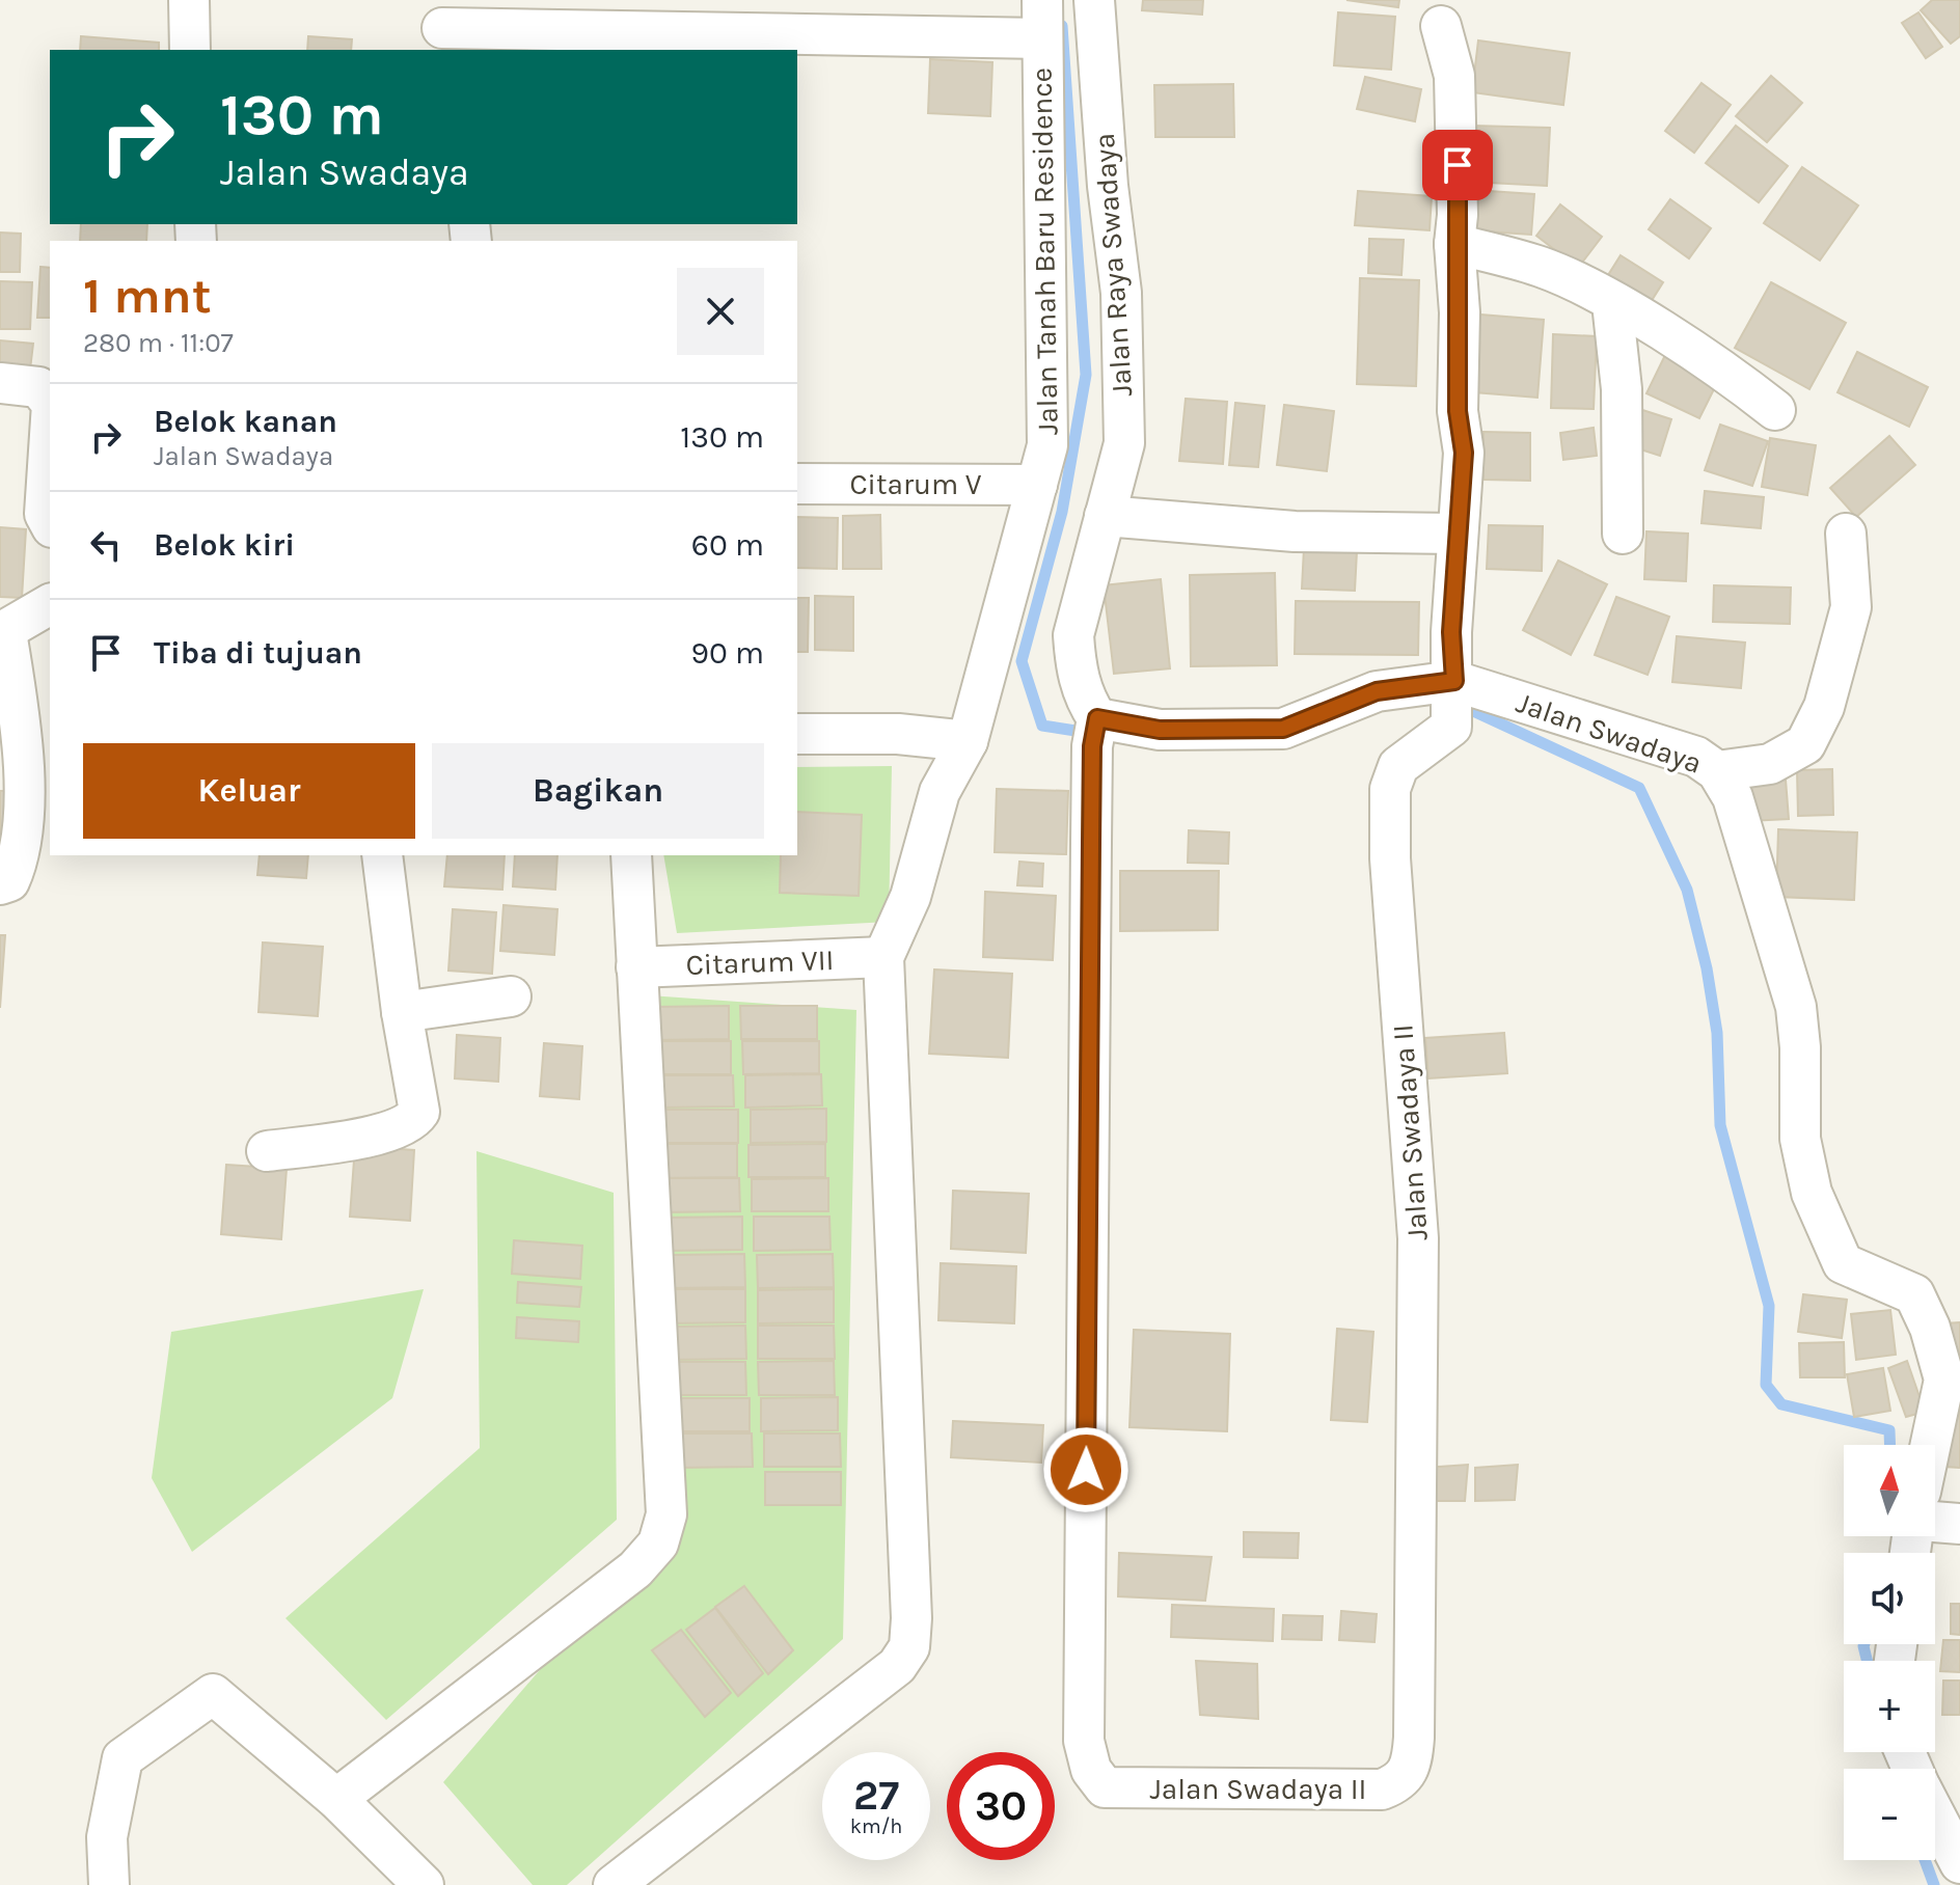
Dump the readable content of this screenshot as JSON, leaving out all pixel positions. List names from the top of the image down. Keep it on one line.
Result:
{"streets":{"street":["Jalan Tanah Baru Residence","Jalan Raya Swadaya","Citarum V","Jalan Swadaya","Citarum VII","Jalan Swadaya II"]},"crossings":[["Jalan Tanah Baru Residence","Citarum V"],["Jalan Tanah Baru Residence","Citarum VII"],["Jalan Raya Swadaya","Jalan Swadaya"],["Jalan Raya Swadaya","Jalan Swadaya II"],["Jalan Swadaya","Jalan Swadaya II"]],"north":"top","page":{"turn":["130 m","Jalan Swadaya"],"heading":["1 mnt","280 m · 11:07"],"list":[{"name":"Belok kanan","note":"Jalan Swadaya","value":"130 m"},{"name":"Belok kiri","value":"60 m"},{"name":"Tiba di tujuan","value":"90 m"}],"buttons":["Keluar","Bagikan"],"map_buttons":["+","−"],"speed":"27 km/h","limit":"30"}}
